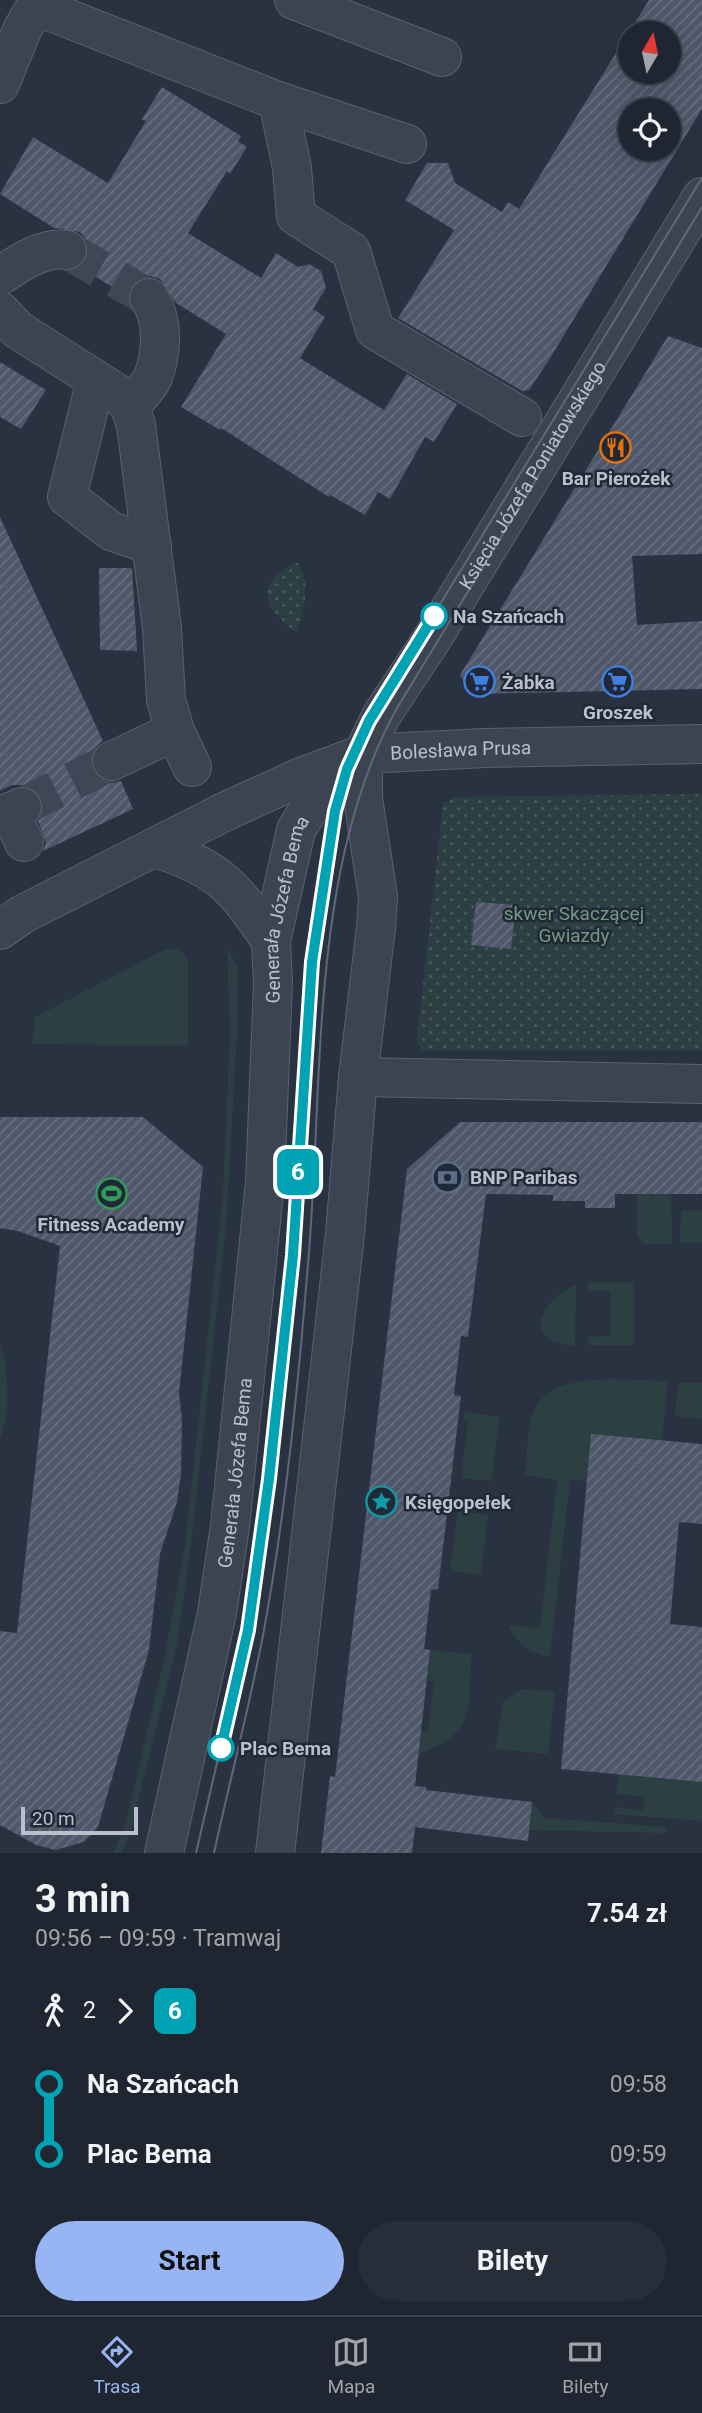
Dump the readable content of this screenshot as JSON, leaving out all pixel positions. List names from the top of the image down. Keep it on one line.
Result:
{"streets":{"street":["Księcia Józefa Poniatowskiego","Bolesława Prusa","Generała Józefa Bema"]},"crossings":[["Księcia Józefa Poniatowskiego","Bolesława Prusa"],["Księcia Józefa Poniatowskiego","Generała Józefa Bema"],["Bolesława Prusa","Generała Józefa Bema"]],"parks":["skwer Skaczącej Gwiazdy"],"places":{"restaurant":["Bar Pierożek"],"other":["Na Szańcach","Plac Bema"],"supermarket":["Groszek","Żabka"],"bank":["BNP Paribas"],"sports":["Fitness Academy"],"place":["Księgopełek"]},"lines":["tram line 6"],"scale_bar":"20 m","north":"top","page":{"on_map":"6","scale":"20 m","heading":["3 min","09:56 – 09:59 · Tramwaj","7.54 zł"],"legs":["2","6"],"list":[{"name":"Na Szańcach","value":"09:58"},{"name":"Plac Bema","value":"09:59"}],"buttons":["Start","Bilety"],"tabs":["Trasa","Mapa","Bilety"]}}
